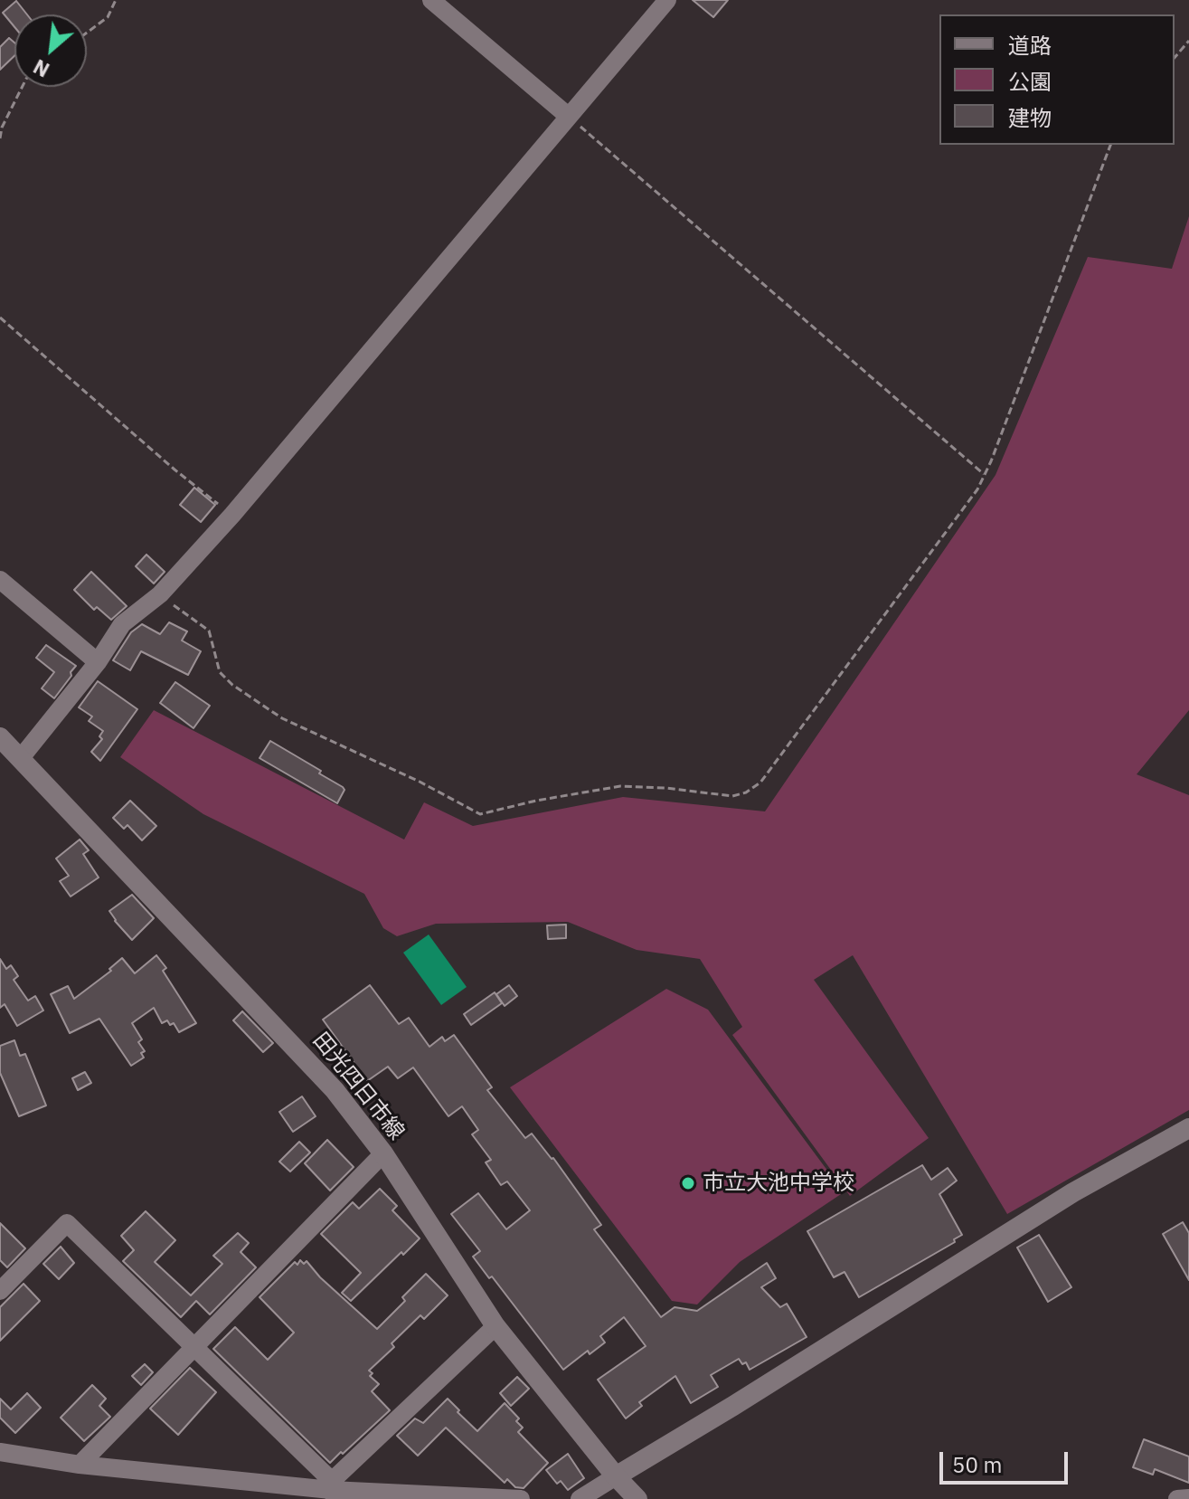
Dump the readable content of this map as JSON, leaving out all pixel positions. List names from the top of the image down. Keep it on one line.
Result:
{"streets":{"main road":["田光四日市線"]},"places":["市立大池中学校"],"legend":["道路","公園","建物"],"scale_bar":"50 m","north":"bottom left"}
